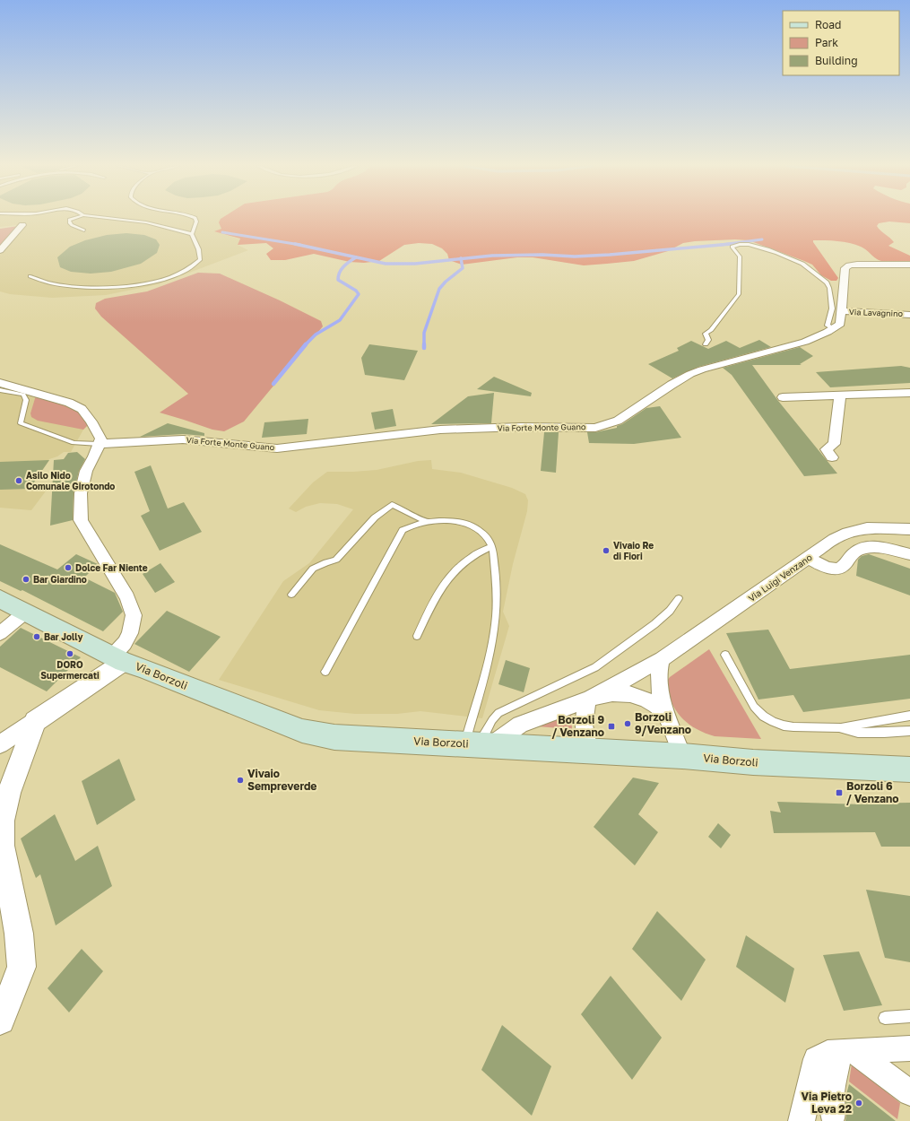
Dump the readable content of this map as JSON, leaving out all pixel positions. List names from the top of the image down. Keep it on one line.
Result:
{"streets":{"main road":["Via Borzoli"],"street":["Via Lavagnino","Via Forte Monte Guano","Via Luigi Venzano"]},"crossings":[["Via Luigi Venzano","Via Borzoli"]],"places":{"other":["Asilo Nido Comunale Girotondo","Vivaio Re di Fiori","Dolce Far Niente","Bar Giardino","Bar Jolly","DORO Supermercati","Borzoli 9/Venzano","Vivaio Sempreverde","Via Pietro Leva 22"],"transit":["Borzoli 9 / Venzano","Borzoli 6 / Venzano"]},"legend":["Road","Park","Building"]}
